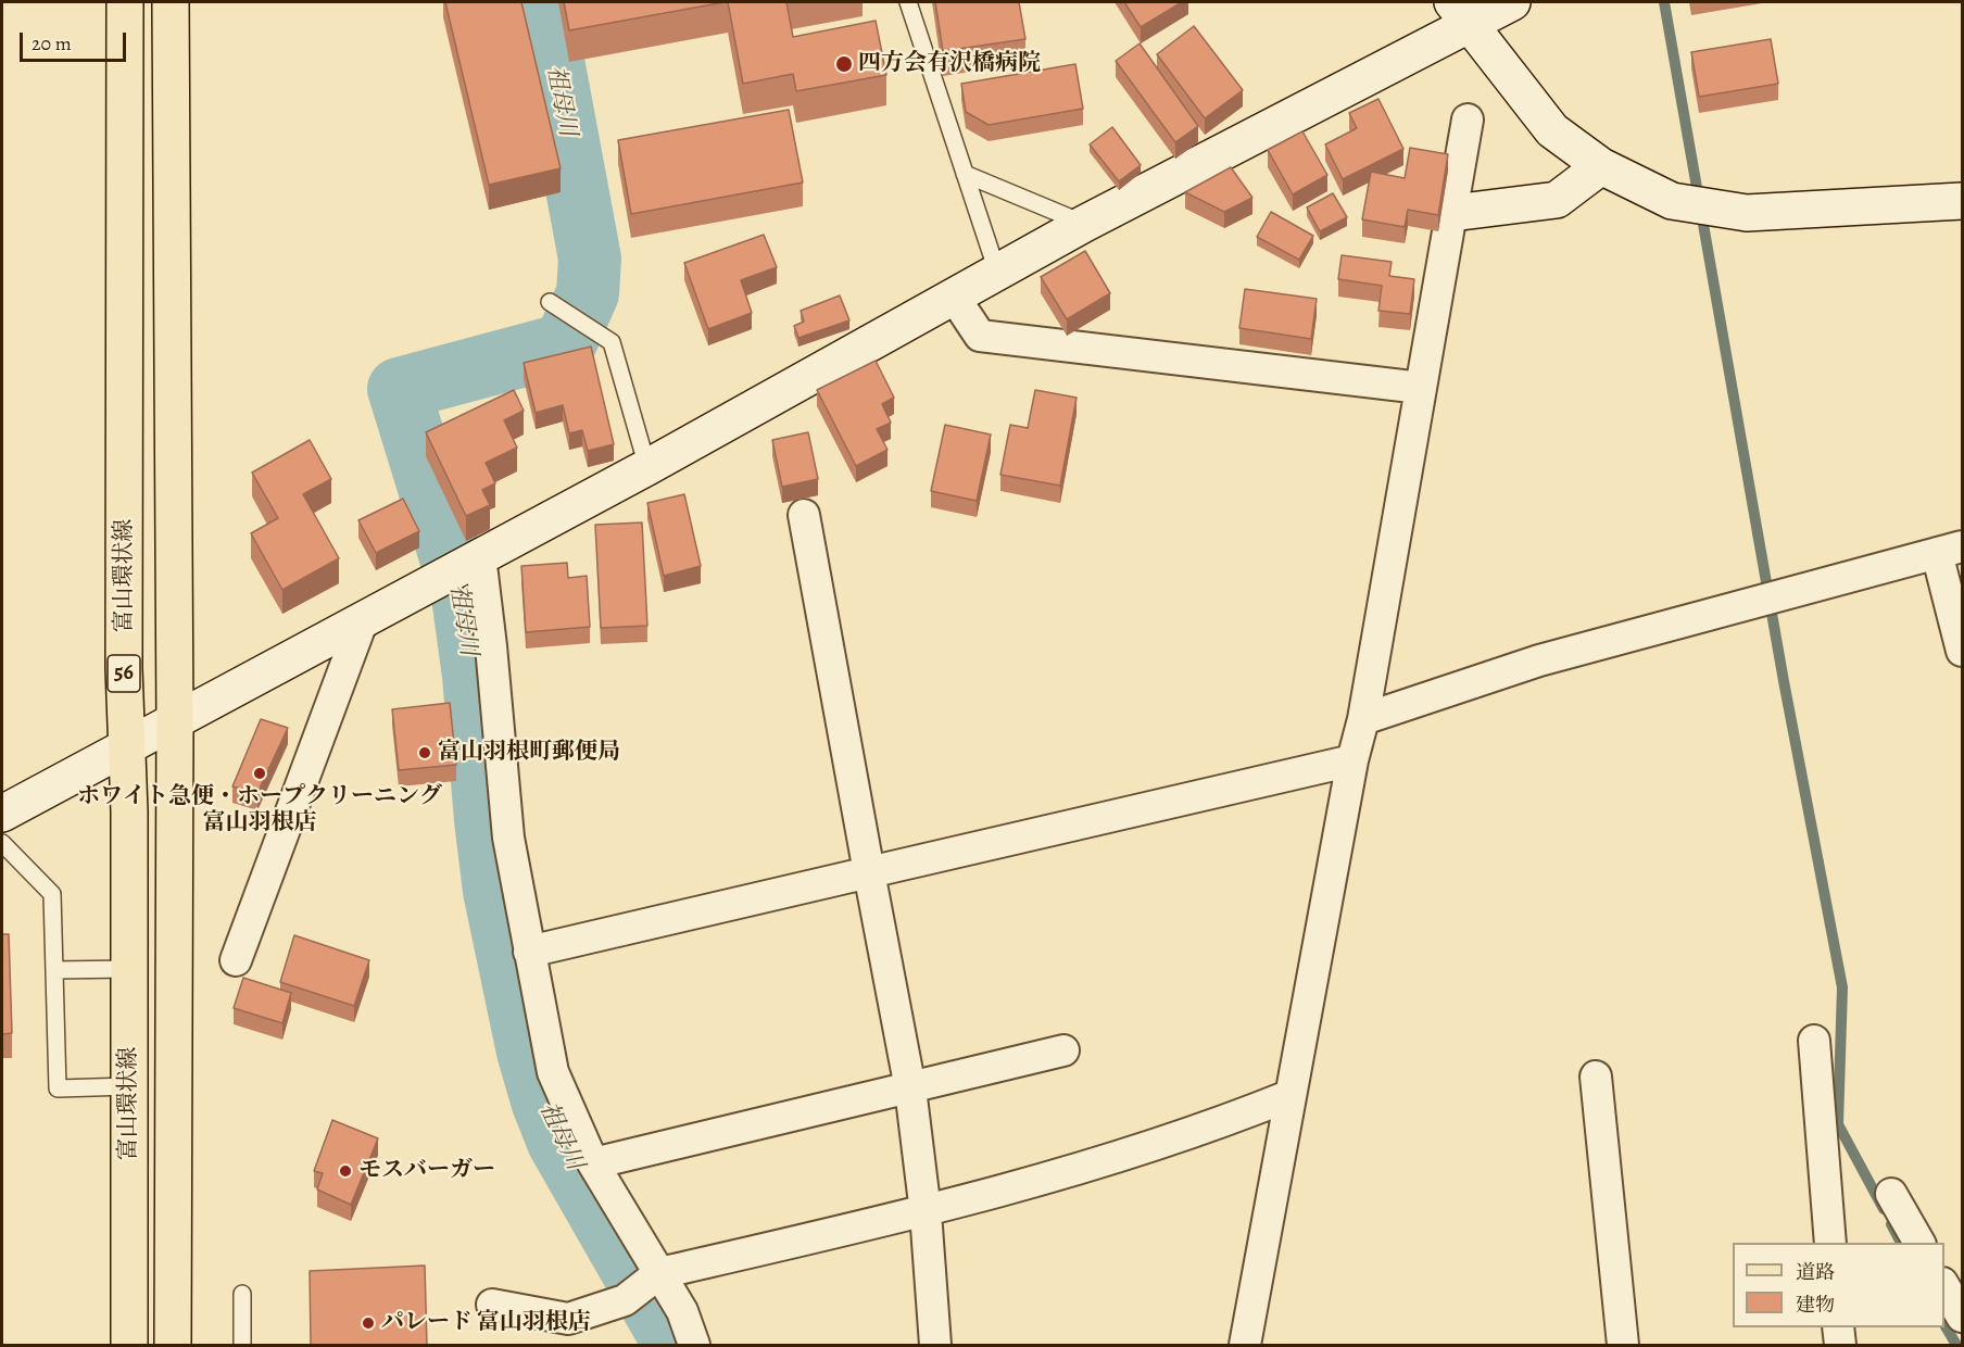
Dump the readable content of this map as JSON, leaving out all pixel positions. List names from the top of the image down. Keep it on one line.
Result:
{"streets":{"main road":["富山環状線","56"]},"water":["祖母川"],"places":["四方会有沢橋病院","富山羽根町郵便局","ホワイト急便・ホープクリーニング 富山羽根店","モスバーガー","パレード 富山羽根店"],"legend":["道路","建物"],"scale_bar":"20 m"}
